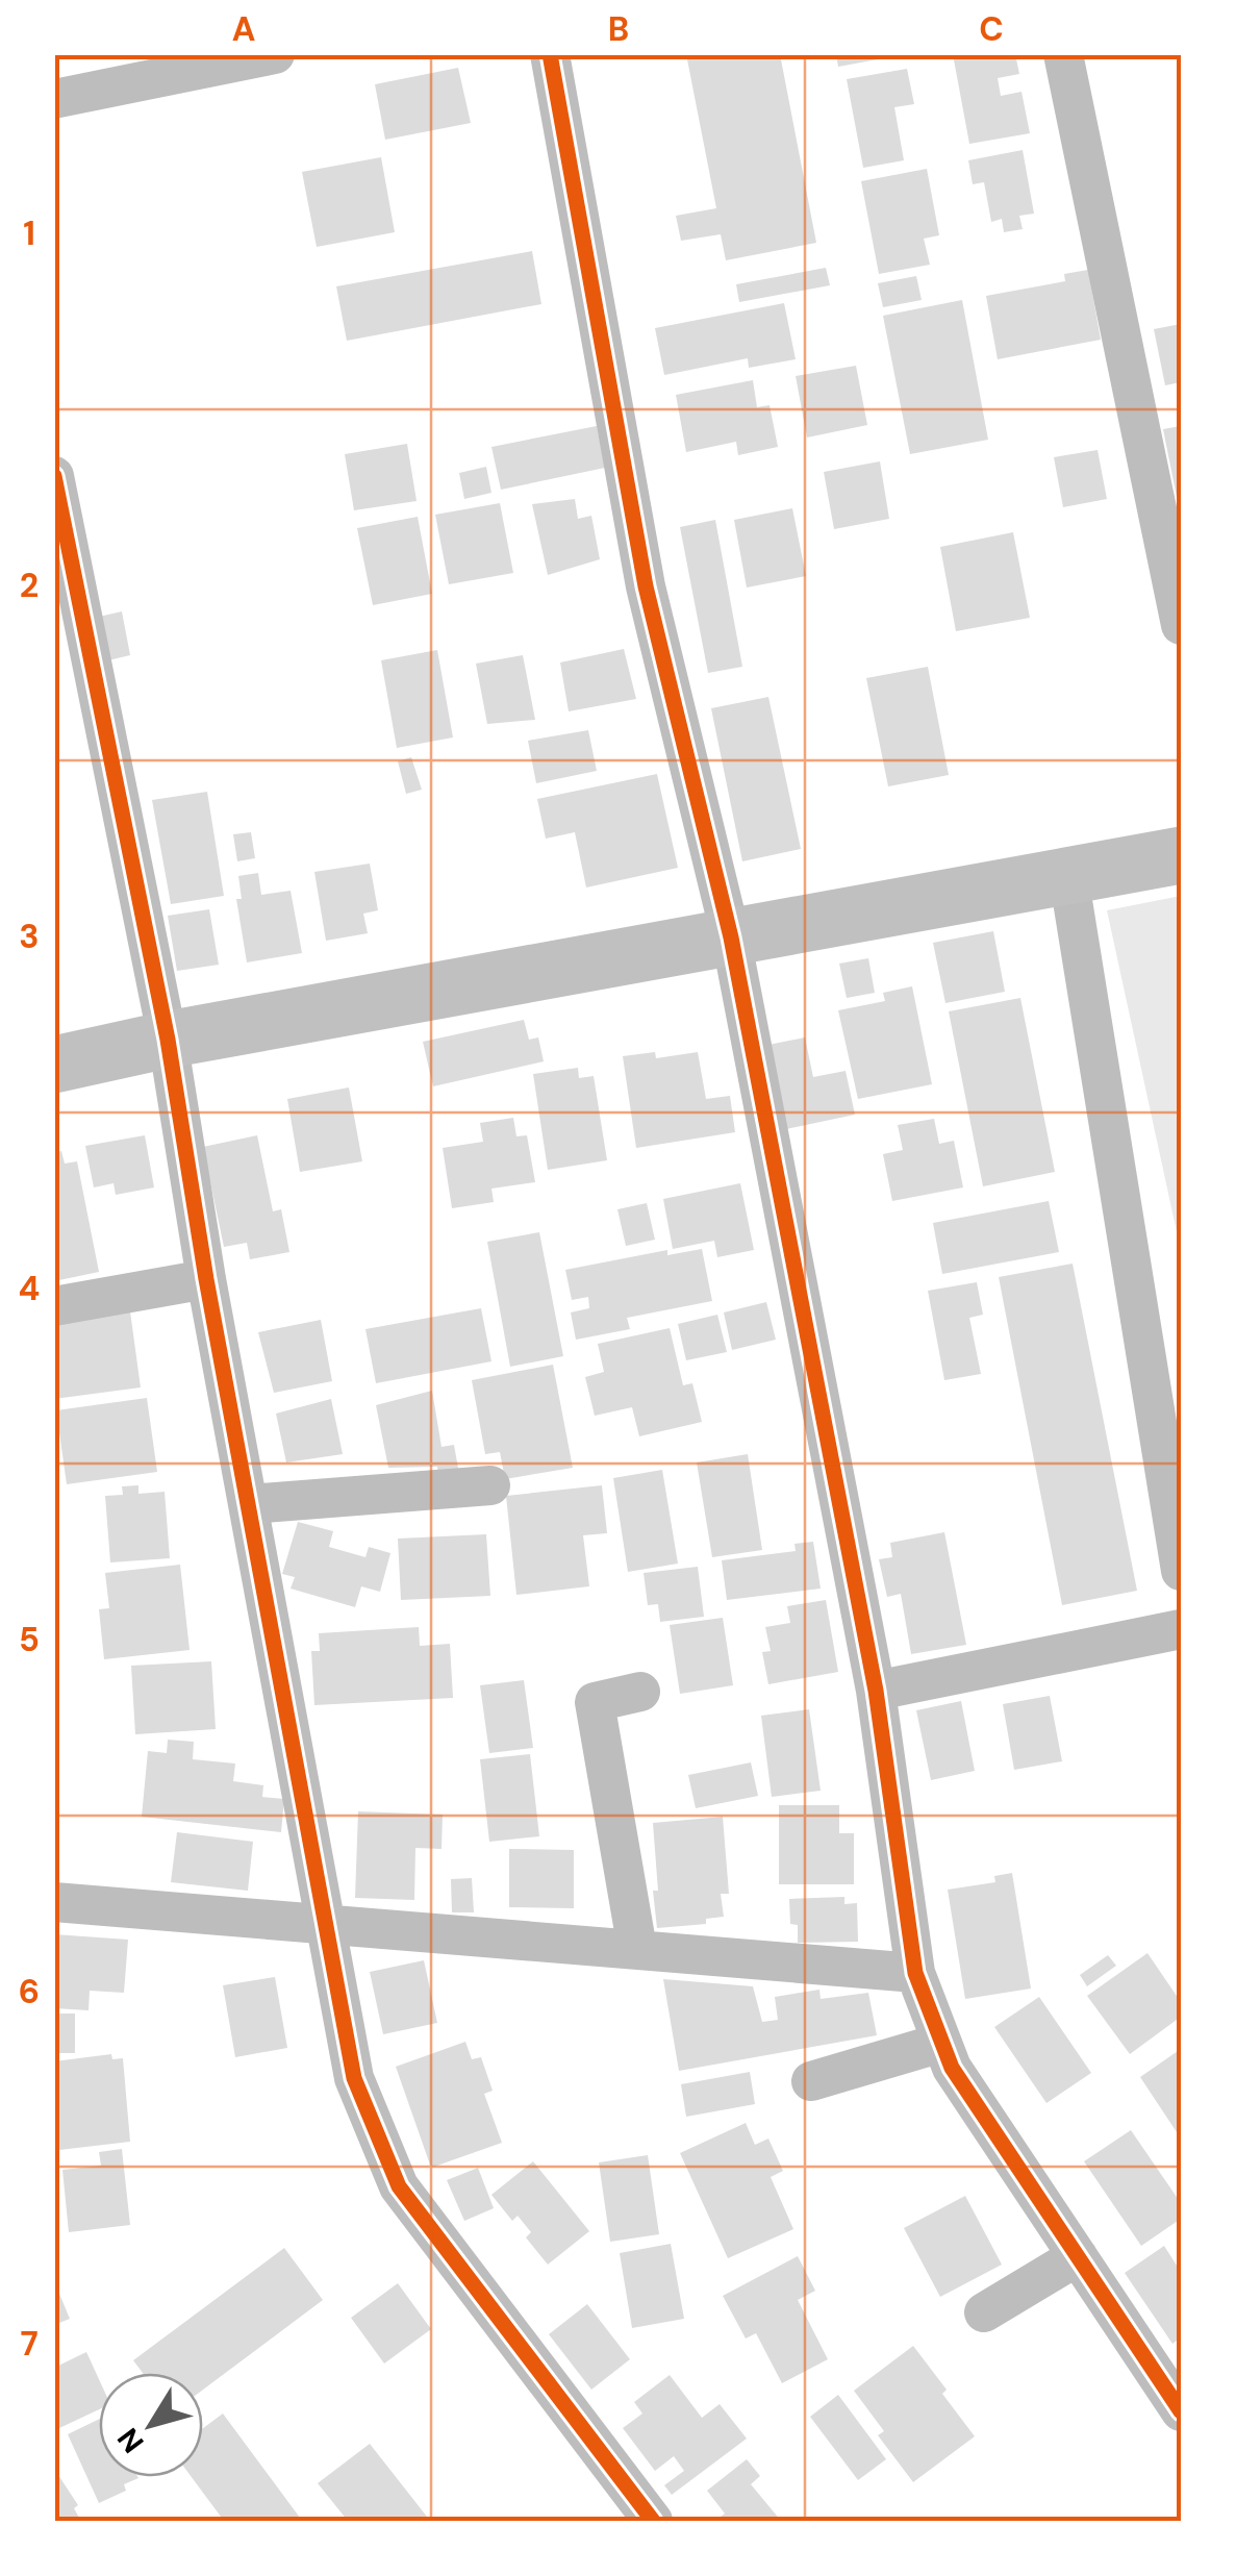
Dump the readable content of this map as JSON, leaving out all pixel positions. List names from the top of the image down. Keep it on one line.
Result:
{"north":"bottom left","grid":{"columns":["A","B","C"],"rows":["1","2","3","4","5","6","7"]}}
